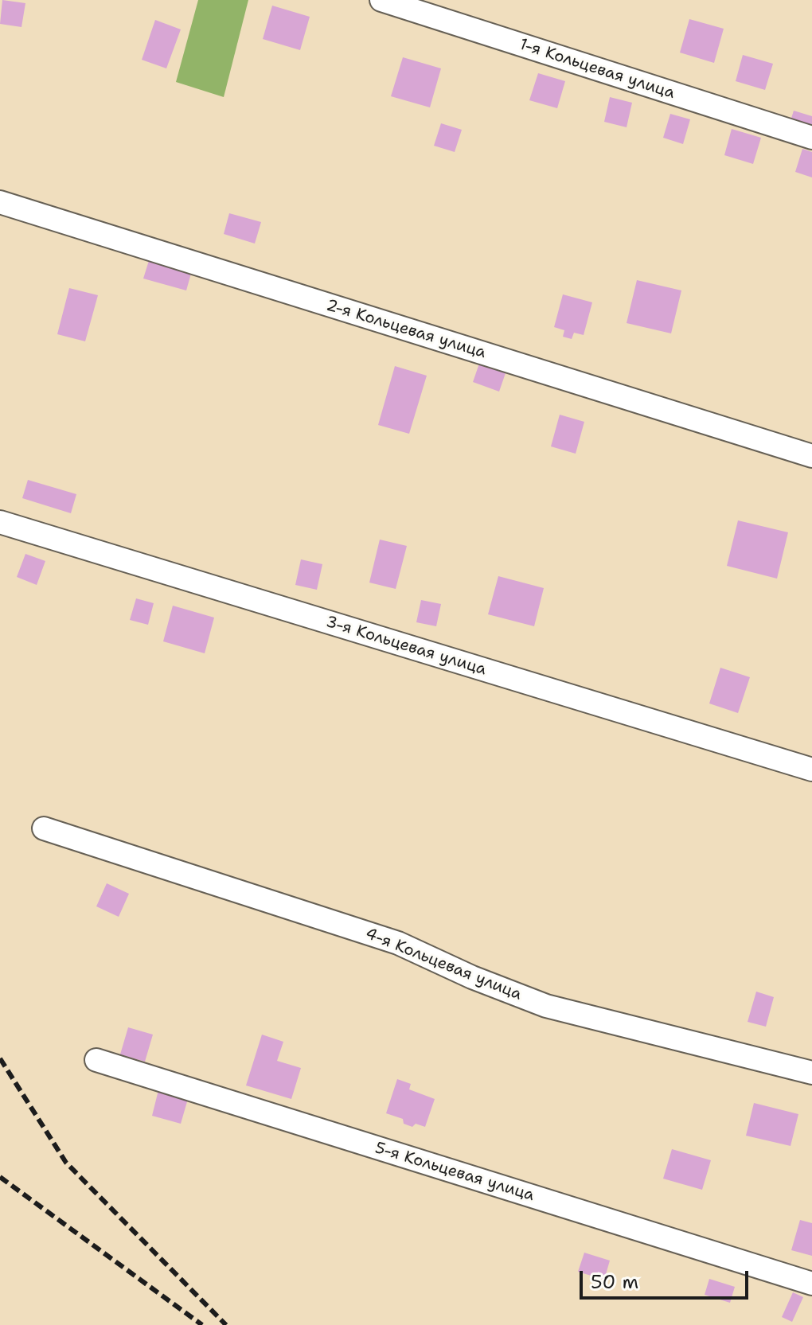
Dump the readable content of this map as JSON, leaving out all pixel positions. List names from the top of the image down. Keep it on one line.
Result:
{"streets":{"street":["1-я Кольцевая улица","2-я Кольцевая улица","3-я Кольцевая улица","4-я Кольцевая улица","5-я Кольцевая улица"]},"scale_bar":"50 m"}
